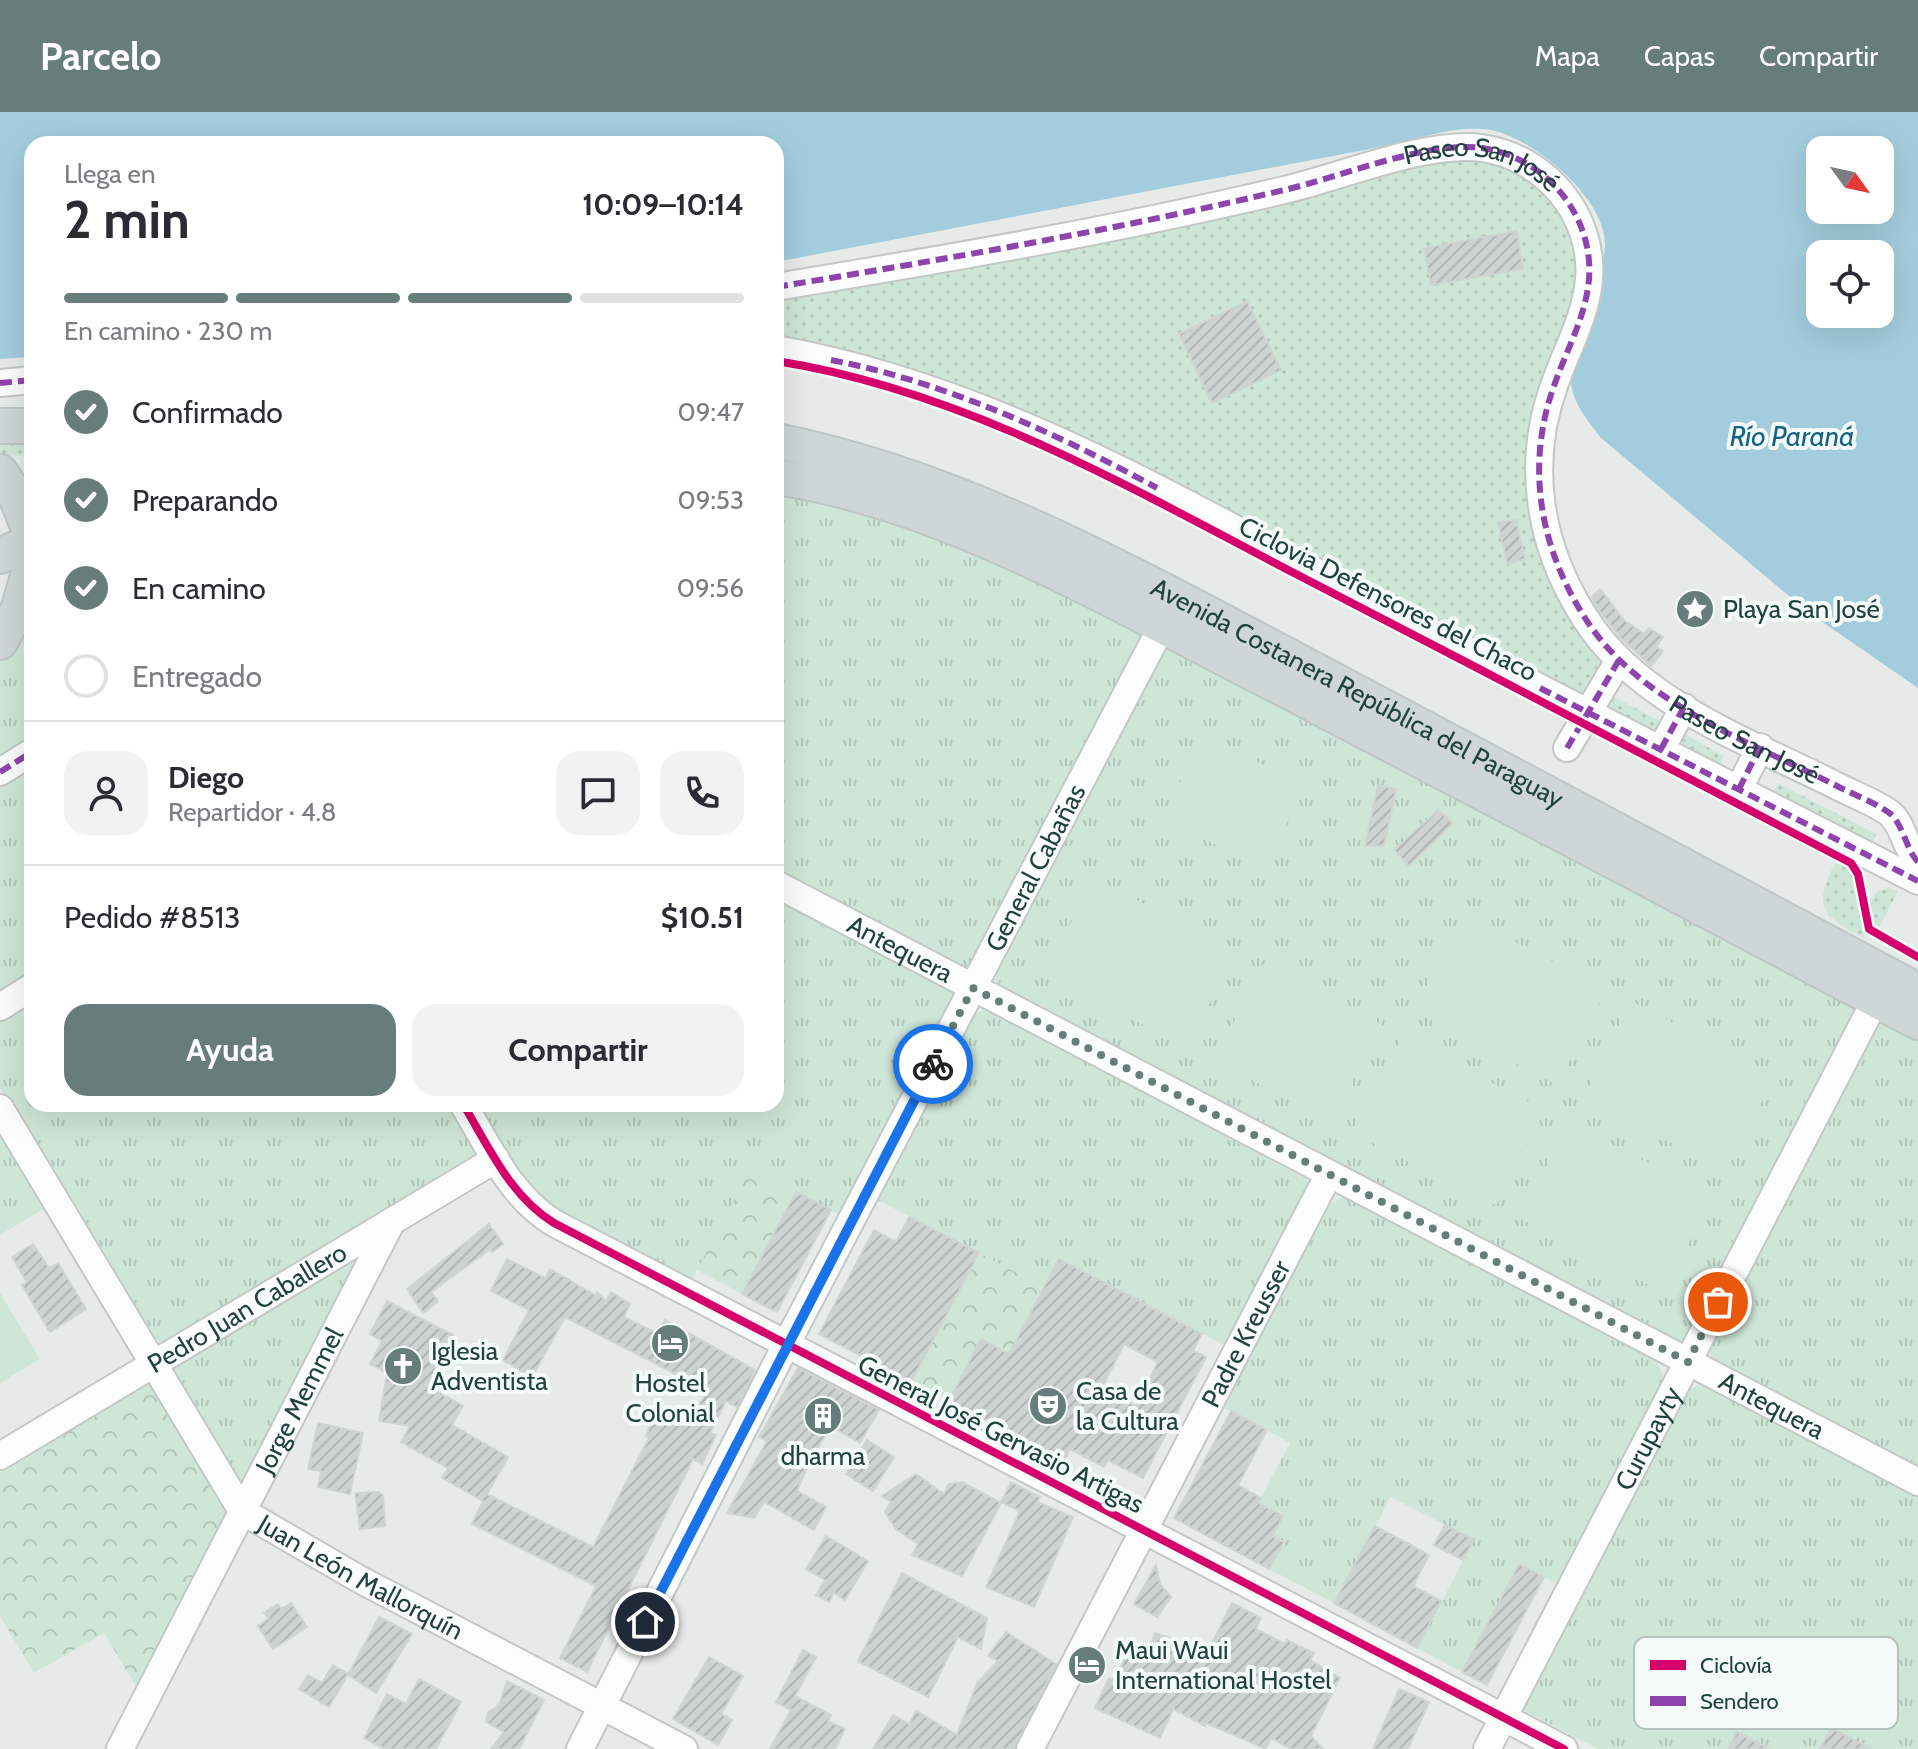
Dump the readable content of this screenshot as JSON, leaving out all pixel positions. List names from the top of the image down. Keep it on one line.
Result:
{"streets":{"main road":["Avenida Costanera República del Paraguay"],"street":["Paseo San José","General Cabañas","Antequera","Pedro Juan Caballero","Padre Kreusser","Jorge Memmel","General José Gervasio Artigas","Curupayty","Juan León Mallorquín"],"cycle path":["Ciclovia Defensores del Chaco"]},"crossings":[["Avenida Costanera República del Paraguay","General Cabañas"],["Avenida Costanera República del Paraguay","Curupayty"],["General Cabañas","Antequera"],["General Cabañas","General José Gervasio Artigas"],["General Cabañas","Juan León Mallorquín"],["Antequera","Padre Kreusser"],["Antequera","Curupayty"],["Pedro Juan Caballero","Jorge Memmel"],["Pedro Juan Caballero","General José Gervasio Artigas"],["Pedro Juan Caballero","Juan León Mallorquín"],["Padre Kreusser","General José Gervasio Artigas"],["Jorge Memmel","Juan León Mallorquín"],["General José Gervasio Artigas","Curupayty"]],"water":["Río Paraná"],"places":{"place":["Playa San José"],"hotel":["Hostel Colonial","Maui Waui International Hostel"],"church":["Iglesia Adventista"],"theatre":["Casa de la Cultura"],"building":["dharma"]},"legend":["Ciclovía","Sendero"],"north":"bottom right","page":{"header":"Parcelo","nav":["Mapa","Capas","Compartir"],"heading":["2 min","Llega en","10:09–10:14"],"panel":["Diego","Repartidor · 4.8","Pedido #8513","$10.51"],"bar":"En camino · 230 m","list":[["Confirmado","09:47"],["Preparando","09:53"],["En camino","09:56"],"Entregado"],"buttons":["Ayuda","Compartir"]}}
